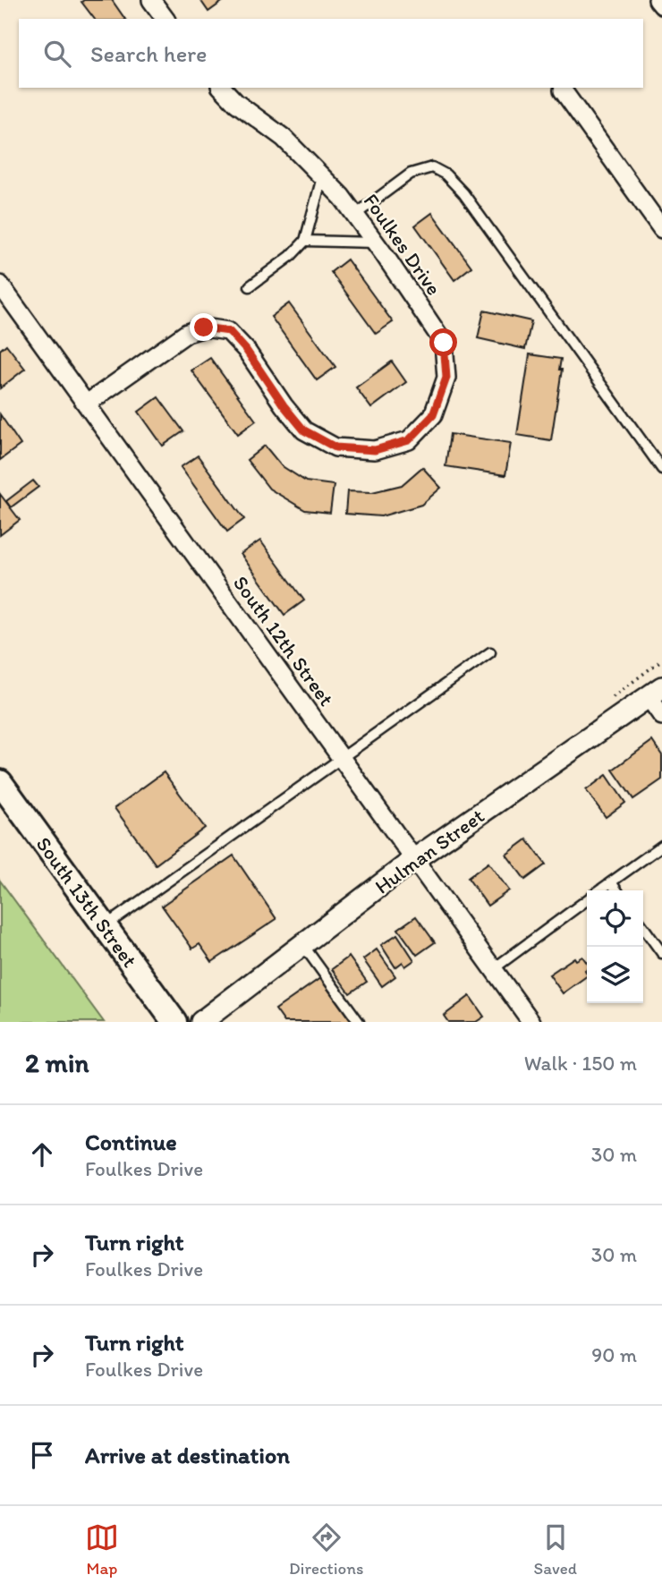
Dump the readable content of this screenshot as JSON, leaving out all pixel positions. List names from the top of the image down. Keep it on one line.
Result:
{"streets":{"main road":["South 13th Street"],"street":["Foulkes Drive","South 12th Street","Hulman Street"]},"crossings":[["Foulkes Drive","South 12th Street"],["South 12th Street","Hulman Street"]],"page":{"search":"Search here","heading":["2 min","Walk · 150 m"],"list":[["Continue","Foulkes Drive","30 m"],["Turn right","Foulkes Drive","30 m"],["Turn right","Foulkes Drive","90 m"],"Arrive at destination"],"nav":["Map","Directions","Saved"]}}
